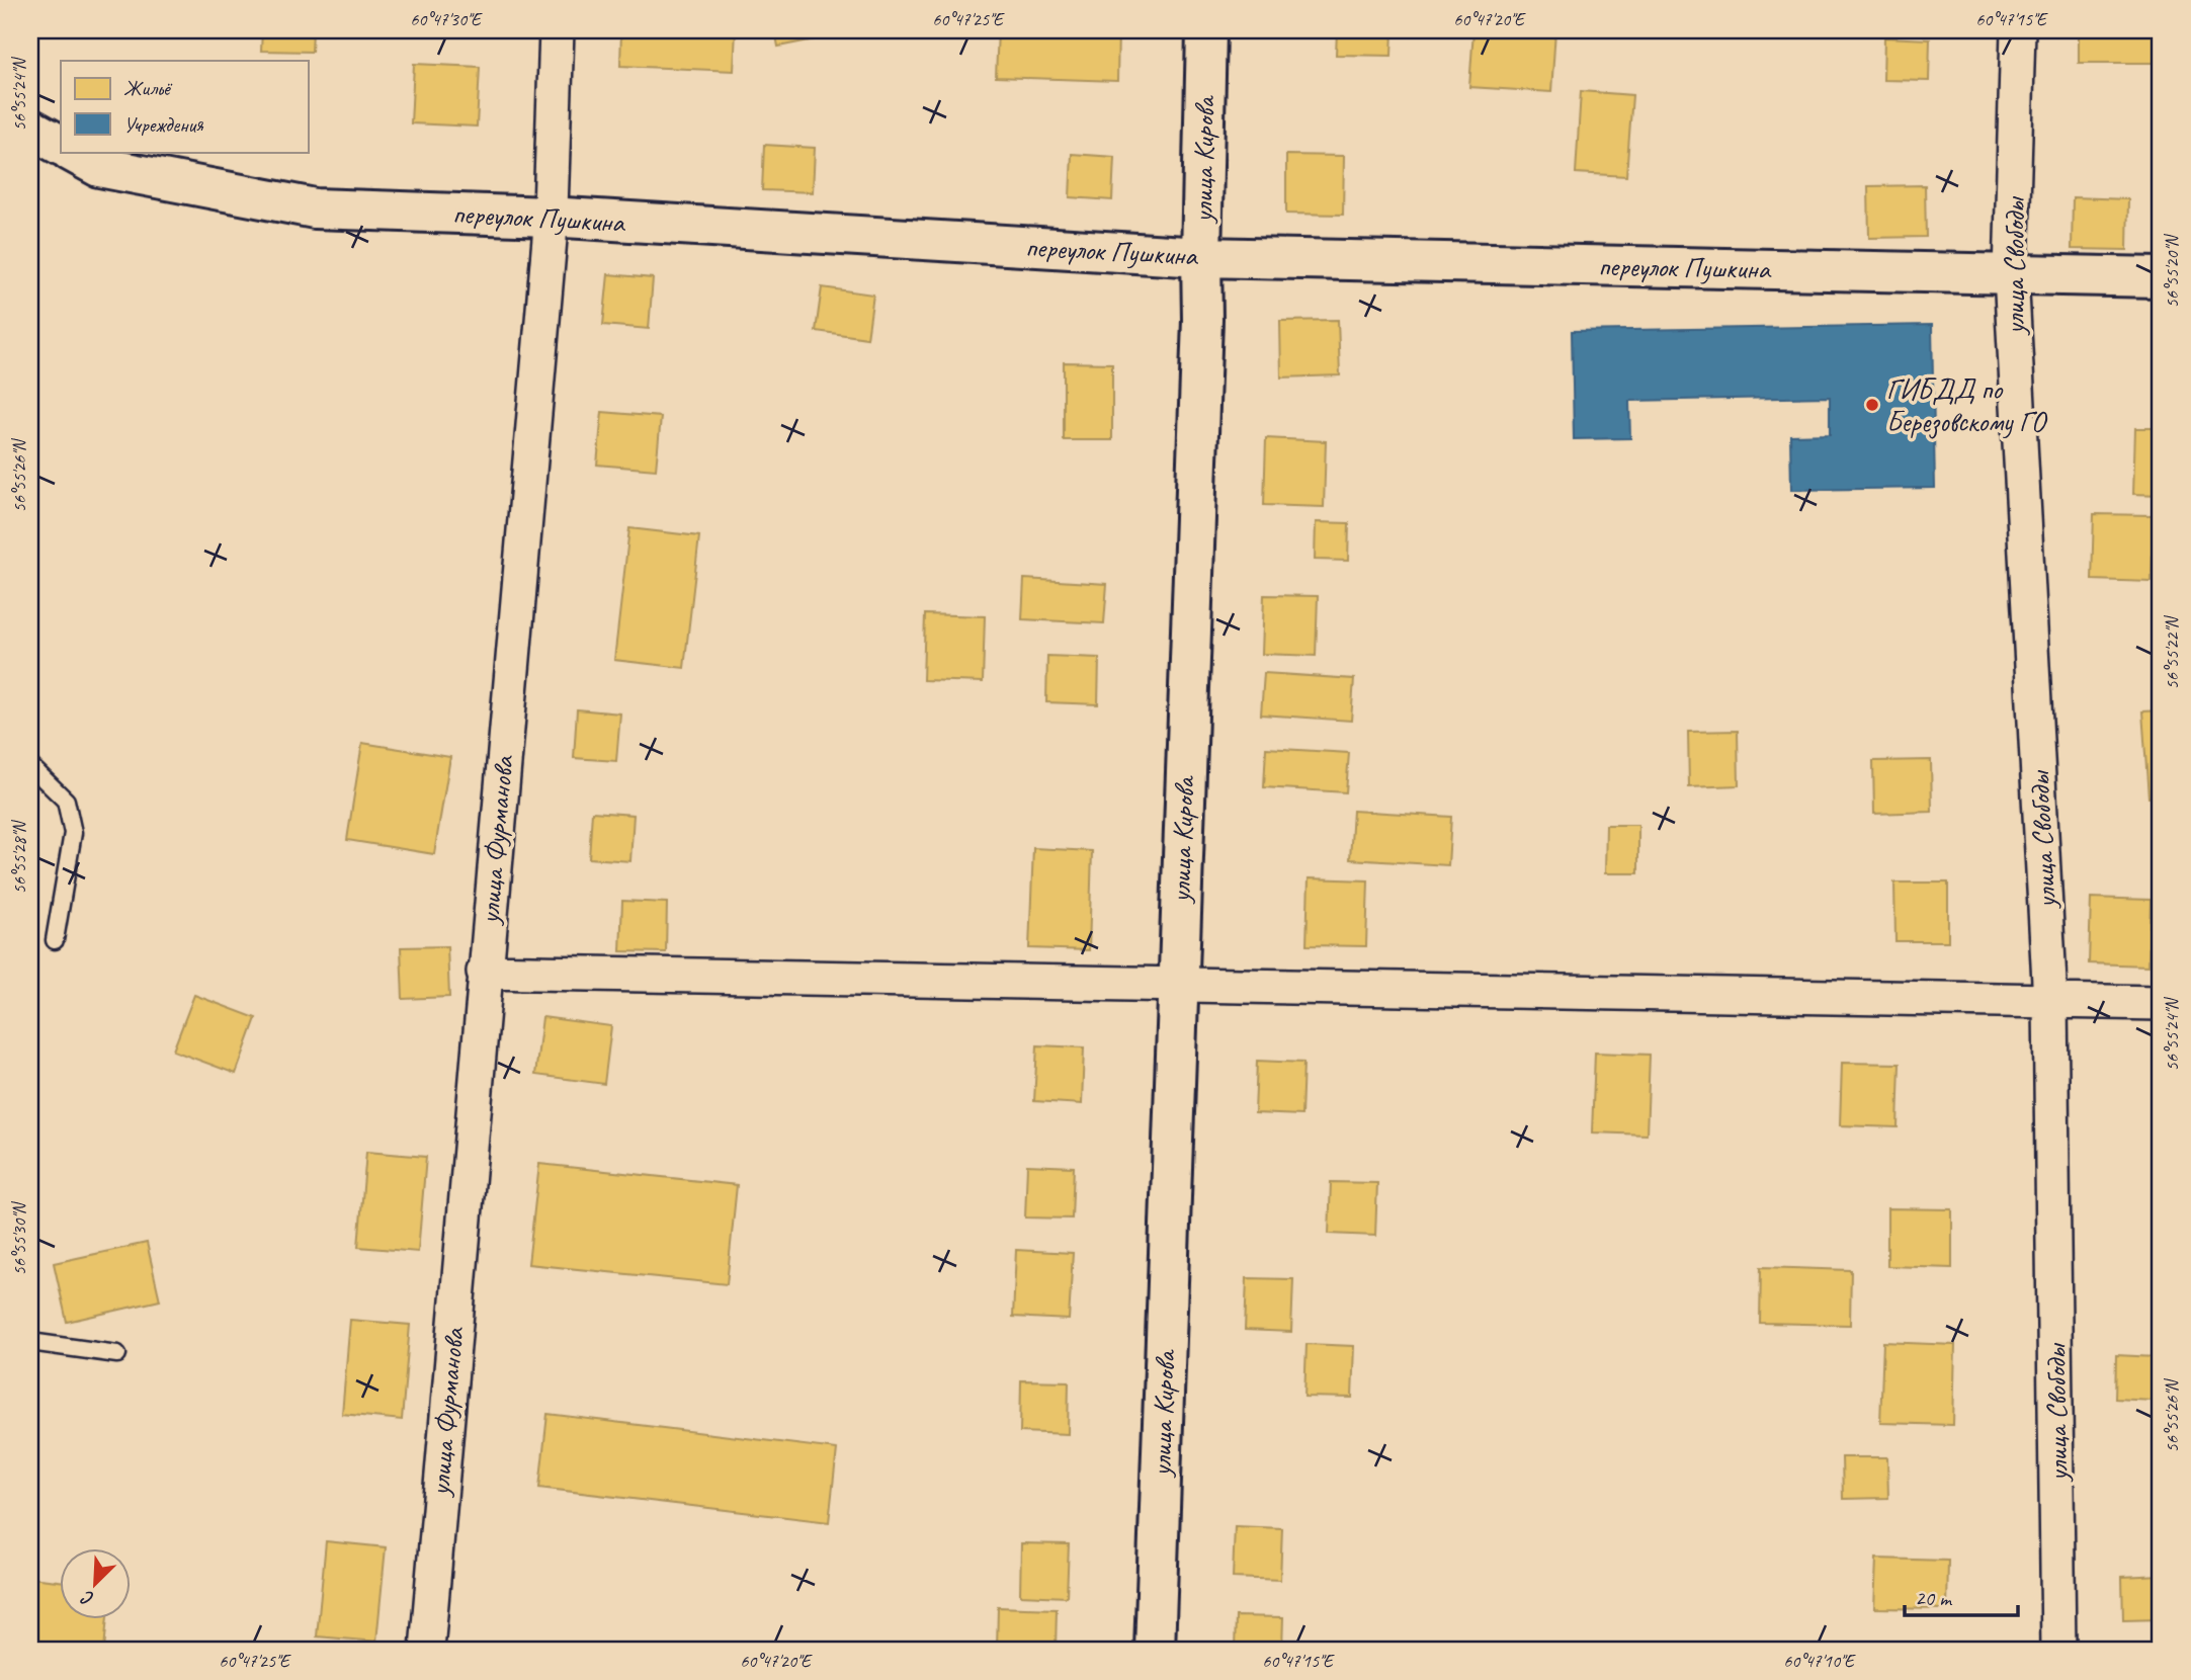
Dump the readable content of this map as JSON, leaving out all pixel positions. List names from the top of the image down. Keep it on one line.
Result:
{"streets":{"street":["улица Кирова","переулок Пушкина","улица Свободы","улица Фурманова"]},"crossings":[["улица Кирова","переулок Пушкина"],["переулок Пушкина","улица Свободы"],["переулок Пушкина","улица Фурманова"]],"places":["ГИБДД по Березовскому ГО"],"legend":["Жильё","Учреждения"],"scale_bar":"20 m","north":"bottom left","coordinates":["60°47'30\"E","60°47'25\"E","60°47'20\"E","60°47'15\"E","56°55'24\"N","56°55'20\"N","56°55'26\"N","56°55'22\"N","56°55'28\"N","56°55'30\"N","60°47'10\"E"]}
